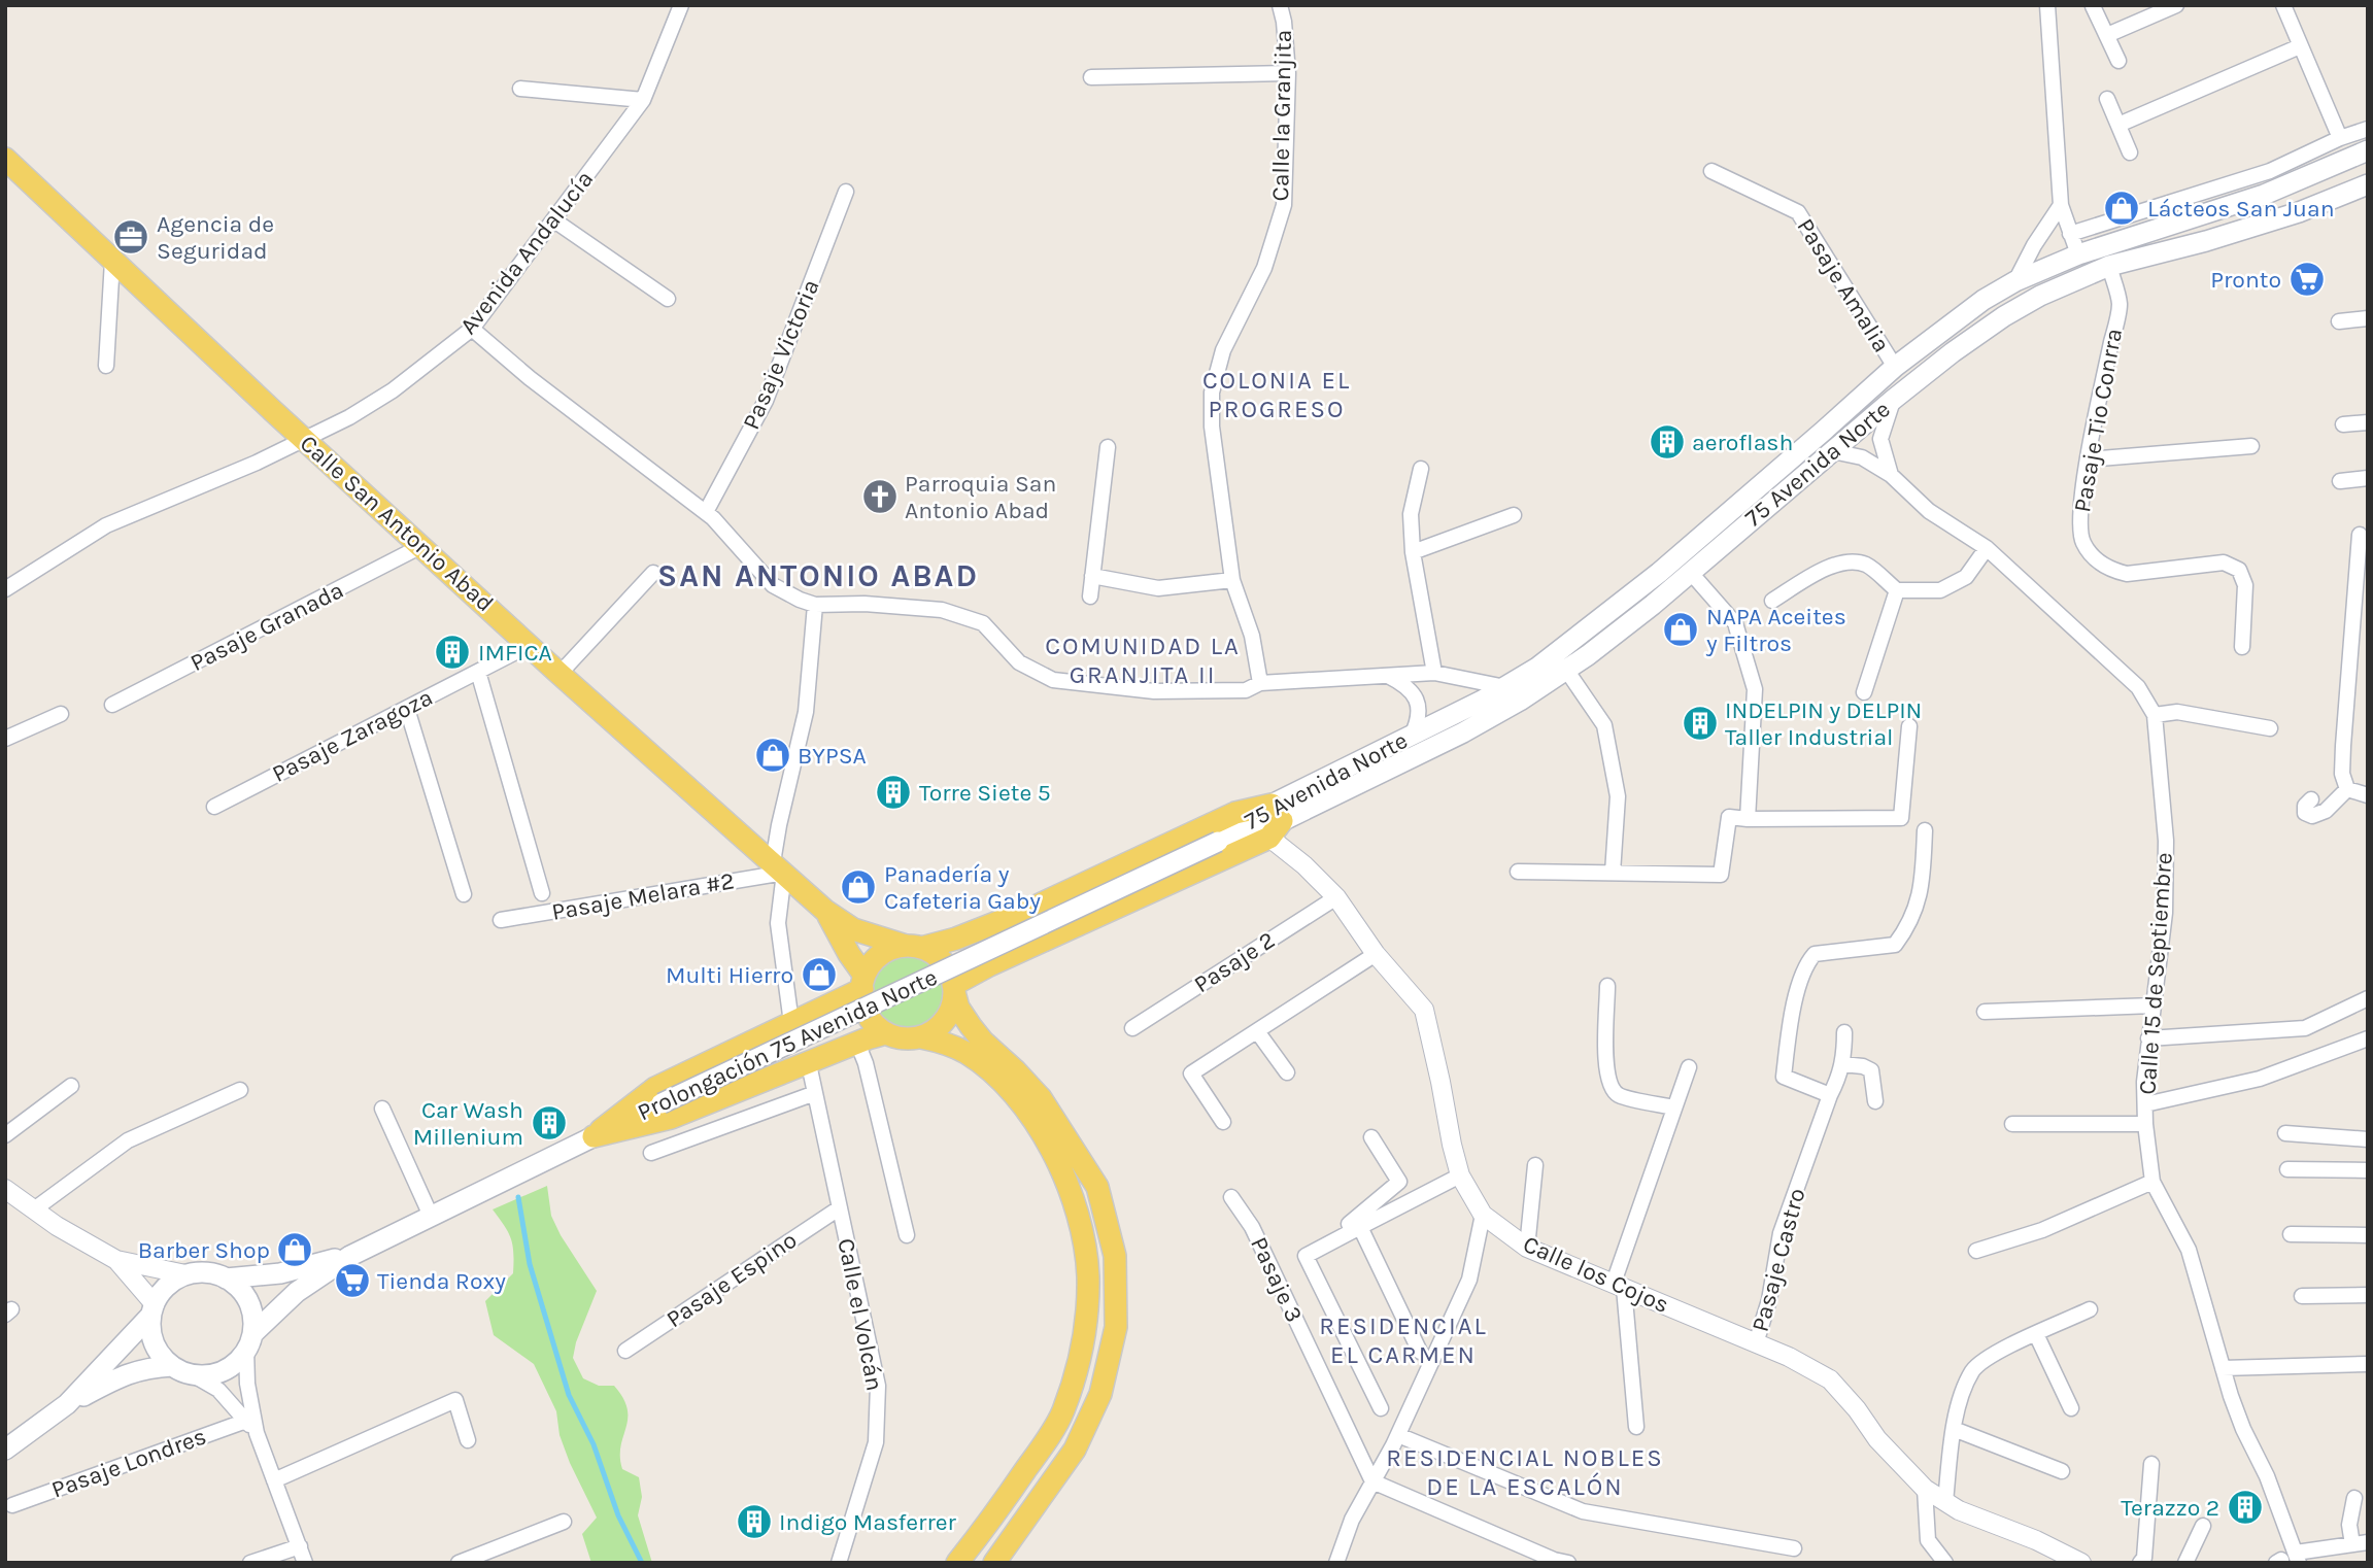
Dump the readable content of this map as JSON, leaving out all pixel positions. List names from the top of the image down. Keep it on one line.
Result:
{"streets":{"main road":["75 Avenida Norte","Calle San Antonio Abad","Prolongación 75 Avenida Norte"],"street":["Calle la Granjita","Avenida Andalucía","Pasaje Amalia","Pasaje Victoria","Pasaje Tio Conrra","Pasaje Granada","Pasaje Zaragoza","Pasaje Melara #2","Pasaje 2","Calle 15 de Septiembre","Pasaje Castro","Calle los Cojos","Pasaje Espino","Pasaje 3","Calle el Volcán","Pasaje Londres"]},"crossings":[["Avenida Andalucía","Calle San Antonio Abad"],["Pasaje Amalia","75 Avenida Norte"],["Pasaje Tio Conrra","75 Avenida Norte"],["75 Avenida Norte","Calle 15 de Septiembre"],["75 Avenida Norte","Prolongación 75 Avenida Norte"],["75 Avenida Norte","Calle los Cojos"],["Calle San Antonio Abad","Pasaje Granada"],["Calle San Antonio Abad","Pasaje Zaragoza"],["Calle San Antonio Abad","Pasaje Melara #2"],["Pasaje 2","Calle los Cojos"],["Pasaje Castro","Calle los Cojos"],["Pasaje Espino","Calle el Volcán"]],"districts":["COLONIA EL PROGRESO","SAN ANTONIO ABAD","COMUNIDAD LA GRANJITA II","RESIDENCIAL EL CARMEN","RESIDENCIAL NOBLES DE LA ESCALÓN"],"places":{"shop":["Lácteos San Juan","NAPA Aceites y Filtros","BYPSA","Panadería y Cafeteria Gaby","Multi Hierro","Barber Shop"],"office":["Agencia de Seguridad"],"supermarket":["Pronto","Tienda Roxy"],"building":["aeroflash","IMFICA","INDELPIN y DELPIN Taller Industrial","Torre Siete 5","Car Wash Millenium","Terazzo 2","Indigo Masferrer"],"church":["Parroquia San Antonio Abad"]}}
